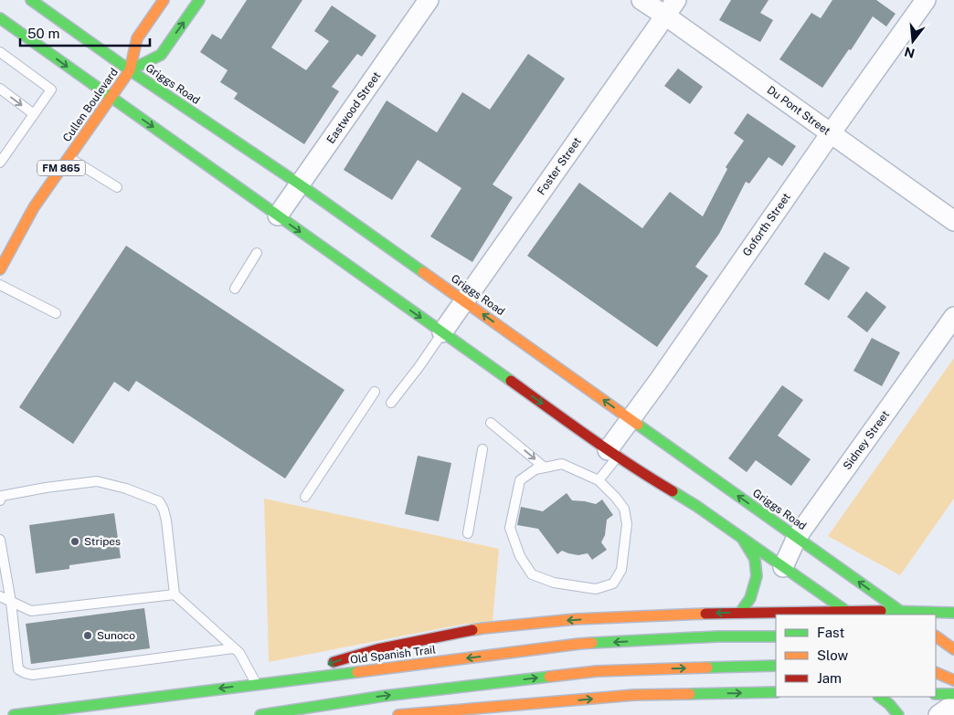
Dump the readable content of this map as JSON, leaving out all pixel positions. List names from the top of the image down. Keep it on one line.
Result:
{"streets":{"main road":["Griggs Road","Cullen Boulevard","FM 865","Old Spanish Trail"],"street":["Eastwood Street","Du Pont Street","Foster Street","Goforth Street","Sidney Street"]},"crossings":[["Griggs Road","Cullen Boulevard"],["Griggs Road","Eastwood Street"],["Griggs Road","Foster Street"],["Griggs Road","Goforth Street"],["Griggs Road","Sidney Street"],["Du Pont Street","Foster Street"],["Du Pont Street","Goforth Street"]],"places":["Stripes","Sunoco"],"legend":["Fast","Slow","Jam"],"scale_bar":"50 m","north":"bottom"}
